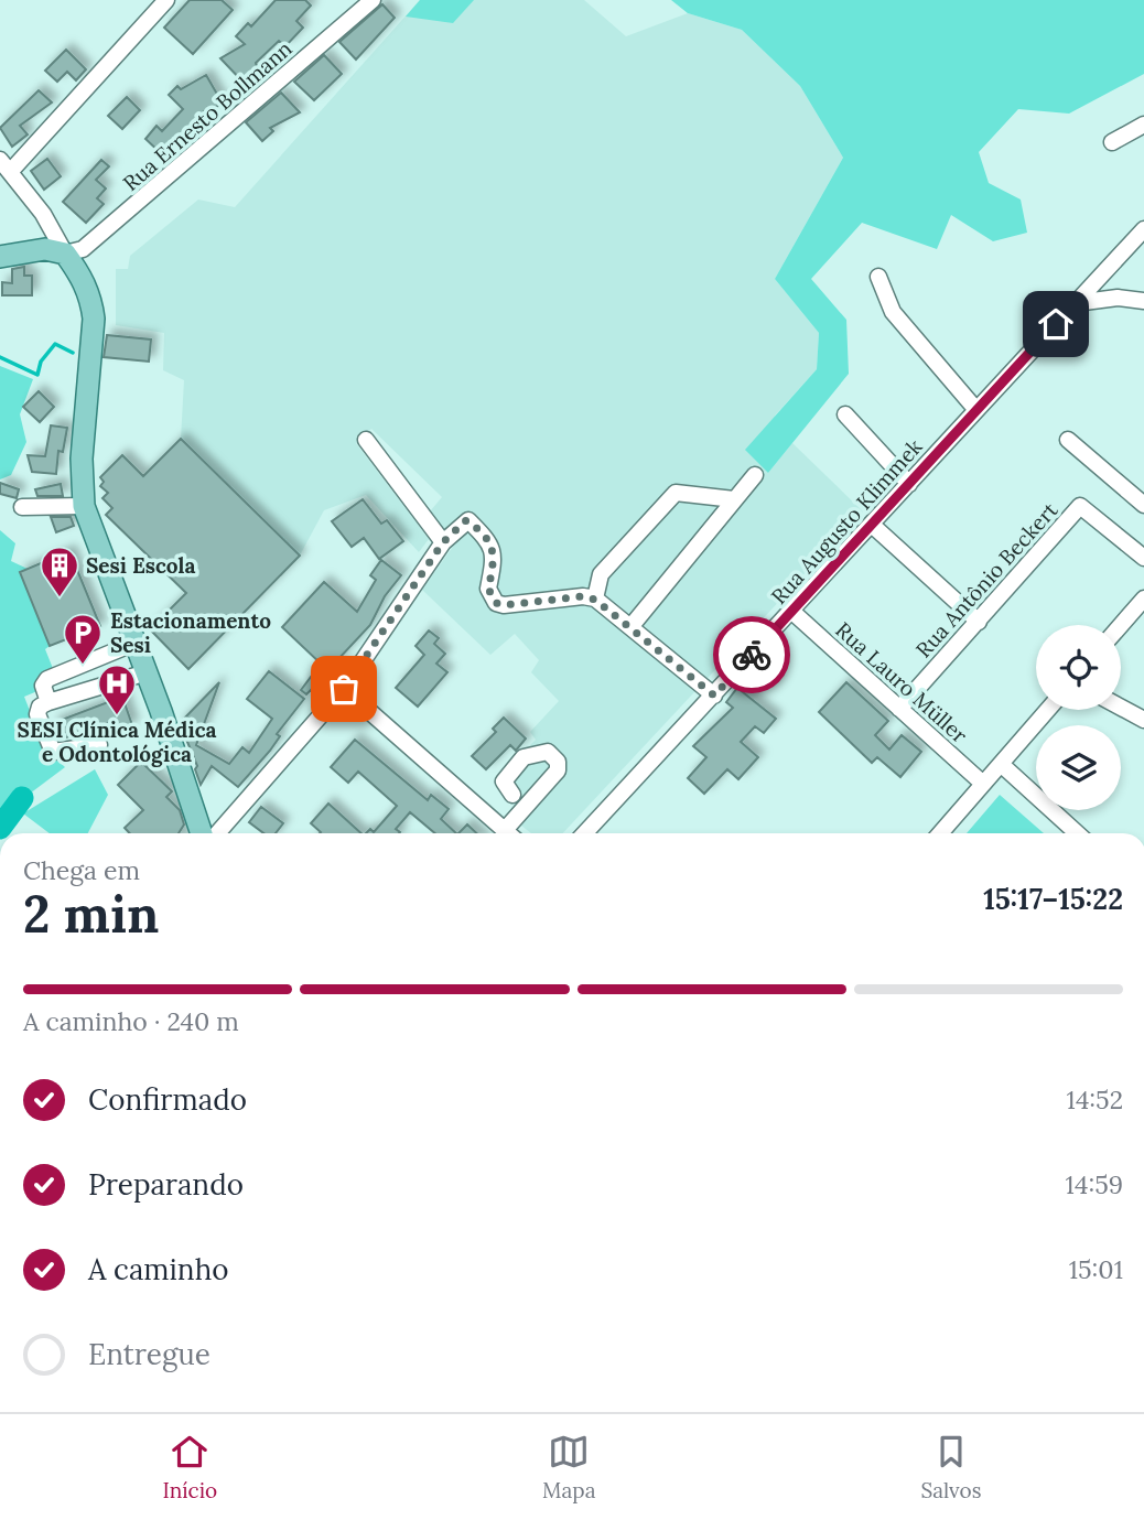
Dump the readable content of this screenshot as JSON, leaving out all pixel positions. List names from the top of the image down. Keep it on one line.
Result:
{"streets":{"street":["Rua Ernesto Bollmann","Rua Augusto Klimmek","Rua Antônio Beckert","Rua Lauro Müller"]},"crossings":[["Rua Augusto Klimmek","Rua Lauro Müller"],["Rua Antônio Beckert","Rua Lauro Müller"]],"places":{"building":["Sesi Escola"],"parking":["Estacionamento Sesi"],"hospital":["SESI Clínica Médica e Odontológica"]},"page":{"heading":["2 min","Chega em","15:17–15:22"],"bar":"A caminho · 240 m","list":[["Confirmado","14:52"],["Preparando","14:59"],["A caminho","15:01"],"Entregue"],"tabs":["Início","Mapa","Salvos"]}}
